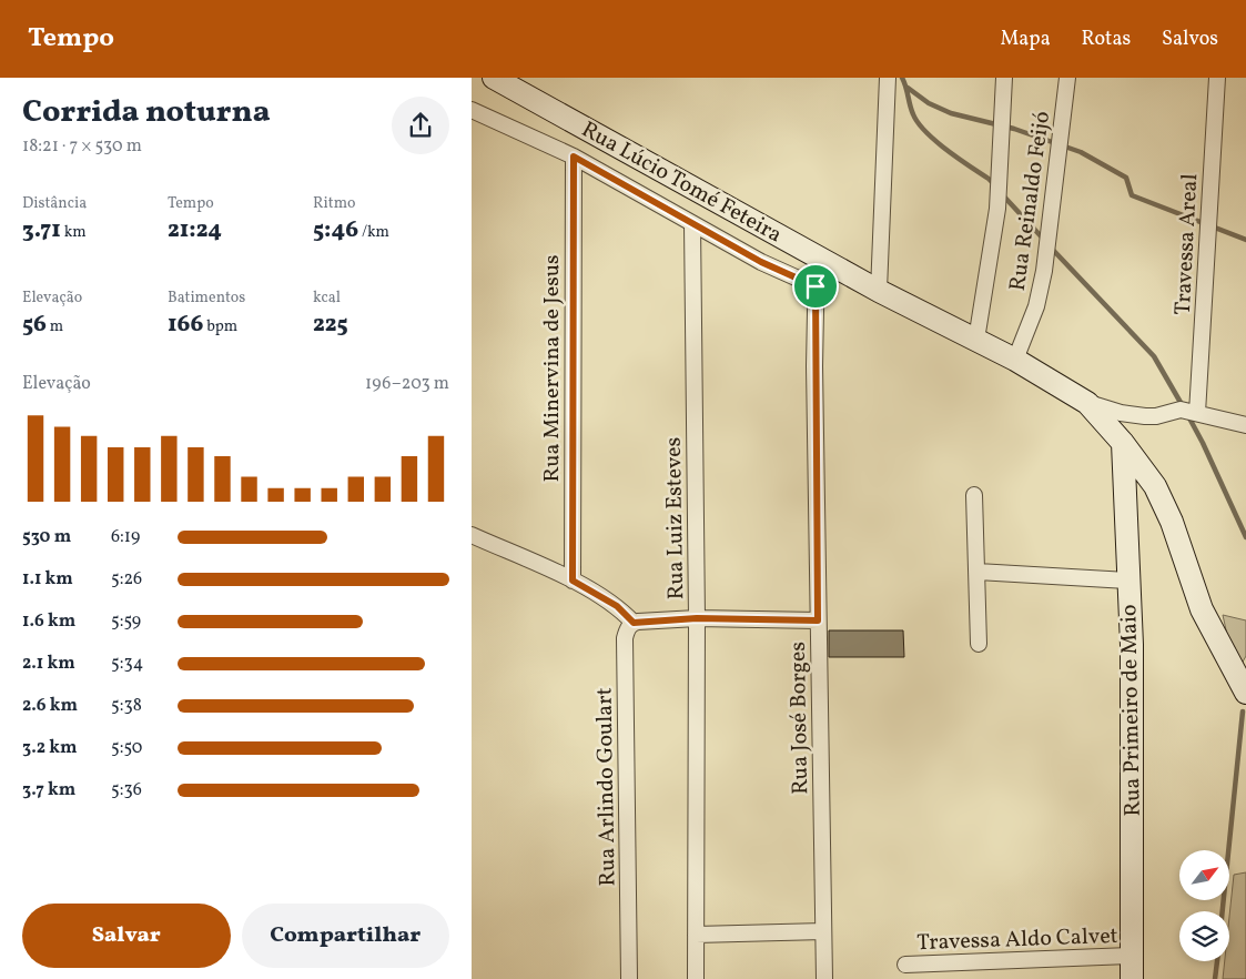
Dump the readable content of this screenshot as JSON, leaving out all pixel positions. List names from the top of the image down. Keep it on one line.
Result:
{"streets":{"main road":["Rua Lúcio Tomé Feteira","Rua Primeiro de Maio"],"street":["Rua Reinaldo Feijó","Travessa Areal","Rua Minervina de Jesus","Rua Luiz Esteves","Rua José Borges","Rua Arlindo Goulart","Travessa Aldo Calvet"]},"crossings":[["Rua Lúcio Tomé Feteira","Rua Reinaldo Feijó"],["Rua Lúcio Tomé Feteira","Rua Minervina de Jesus"],["Rua Lúcio Tomé Feteira","Rua Luiz Esteves"],["Rua Lúcio Tomé Feteira","Rua Primeiro de Maio"],["Rua Lúcio Tomé Feteira","Rua José Borges"],["Rua Primeiro de Maio","Travessa Aldo Calvet"]],"north":"top right","page":{"header":"Tempo","nav":["Mapa","Rotas","Salvos"],"heading":["Corrida noturna","18:21 · 7 × 530 m"],"stats":[["Distância","3.71 km"],["Tempo","21:24"],["Ritmo","5:46 /km"],["Elevação","56 m"],["Batimentos","166 bpm"],["kcal","225"]],"chart":["Elevação","196–203 m"],"list":[{"name":"530 m","note":"6:19"},{"name":"1.1 km","note":"5:26"},{"name":"1.6 km","note":"5:59"},{"name":"2.1 km","note":"5:34"},{"name":"2.6 km","note":"5:38"},{"name":"3.2 km","note":"5:50"},{"name":"3.7 km","note":"5:36"}],"buttons":["Salvar","Compartilhar"]}}
